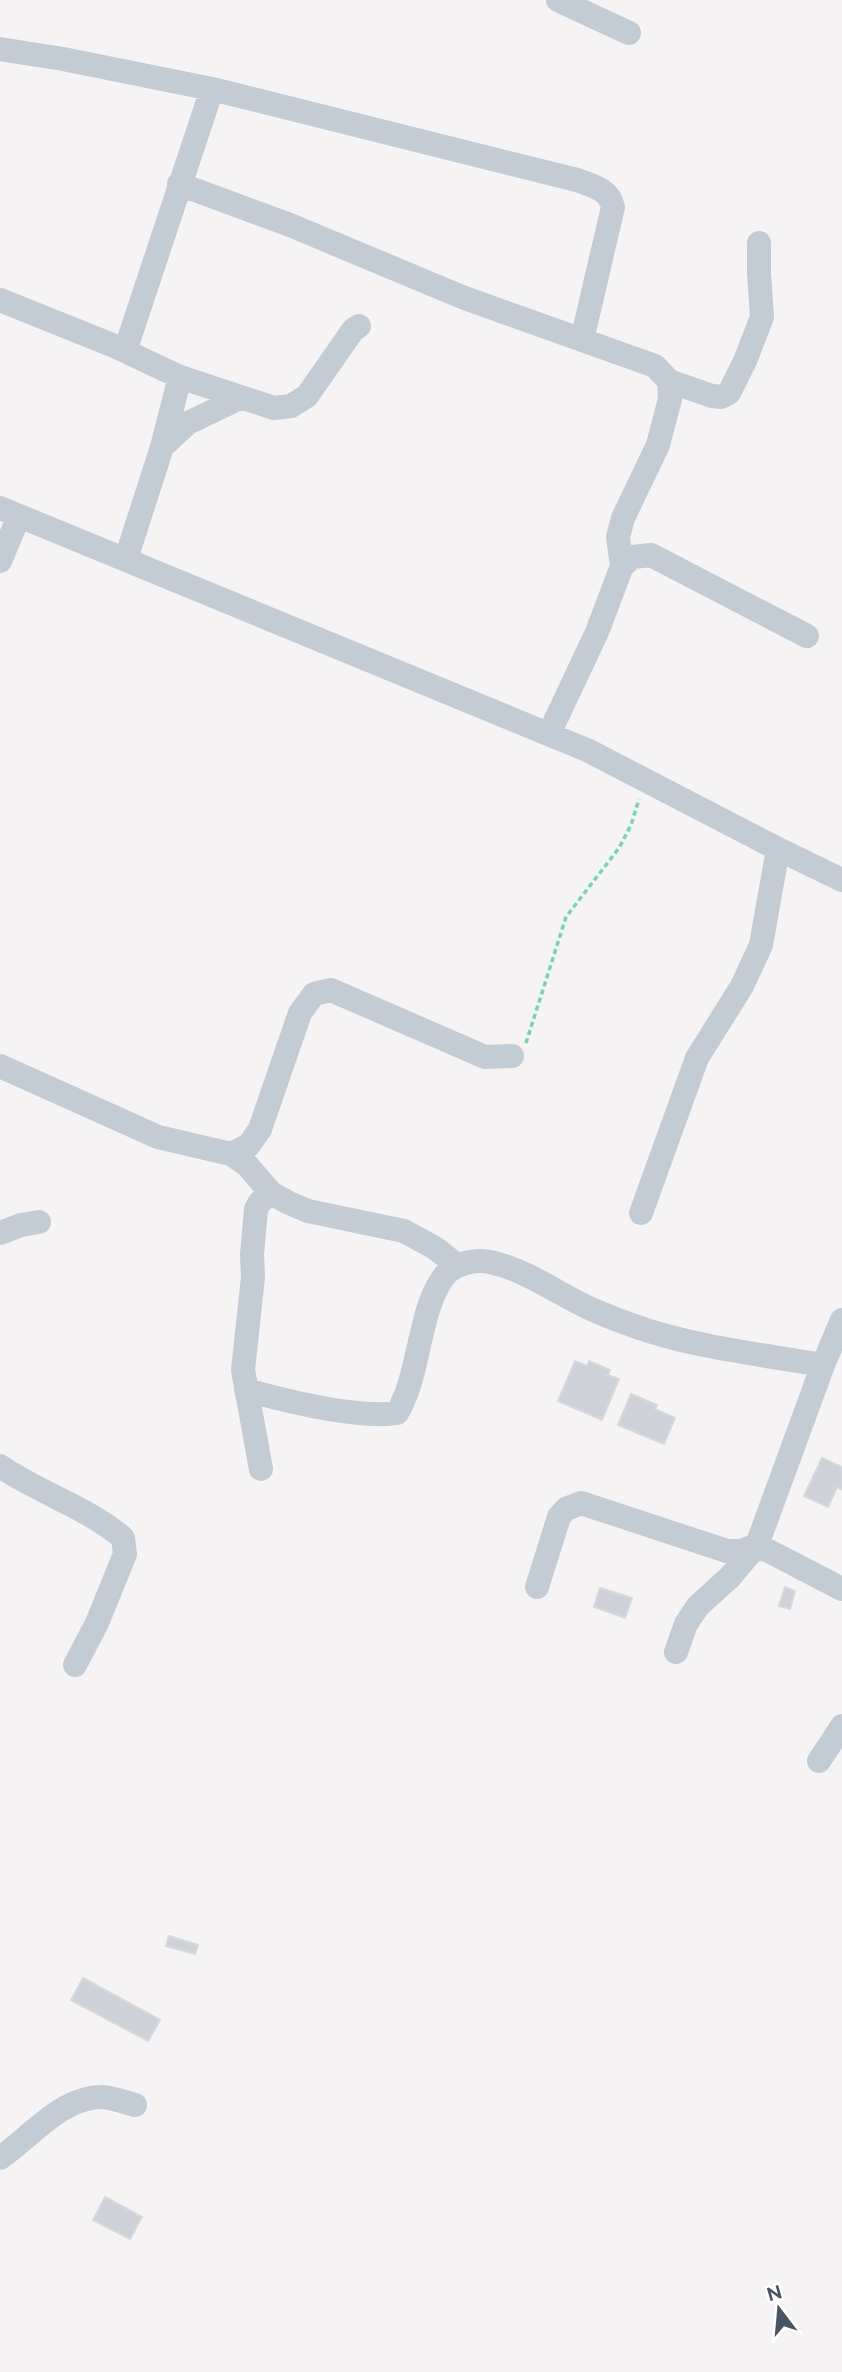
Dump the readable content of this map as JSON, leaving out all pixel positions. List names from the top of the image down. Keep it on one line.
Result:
{"north":"top"}
